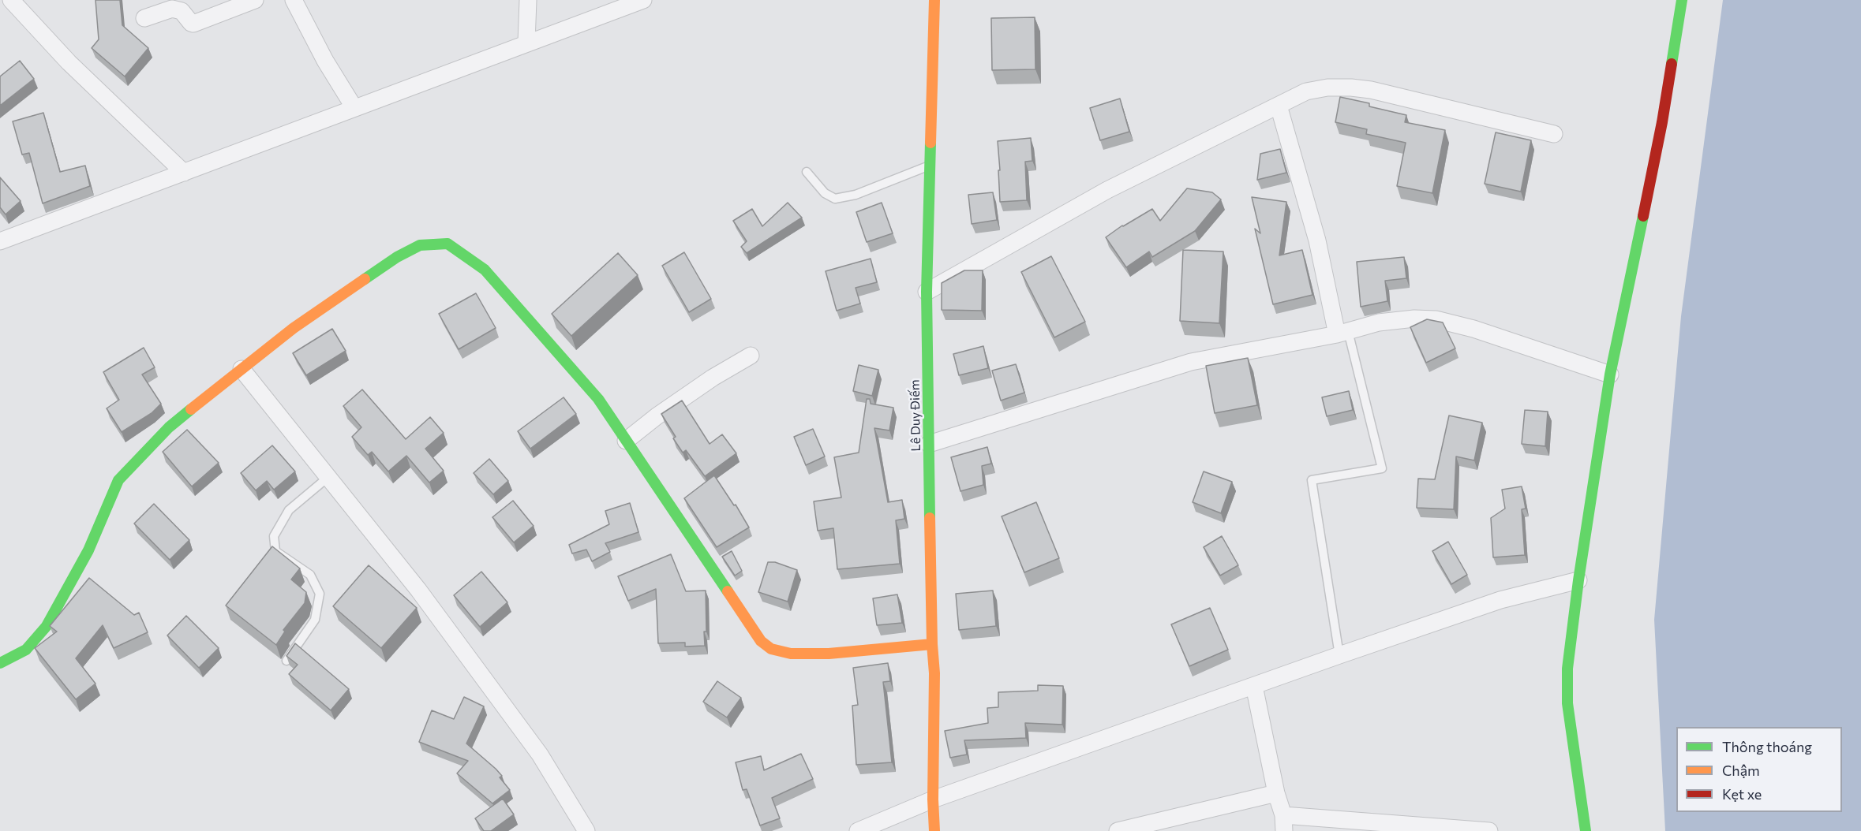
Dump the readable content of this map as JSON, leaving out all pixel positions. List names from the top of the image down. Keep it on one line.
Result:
{"streets":{"street":["Lê Duy Điếm"]},"legend":["Thông thoáng","Chậm","Kẹt xe"]}
